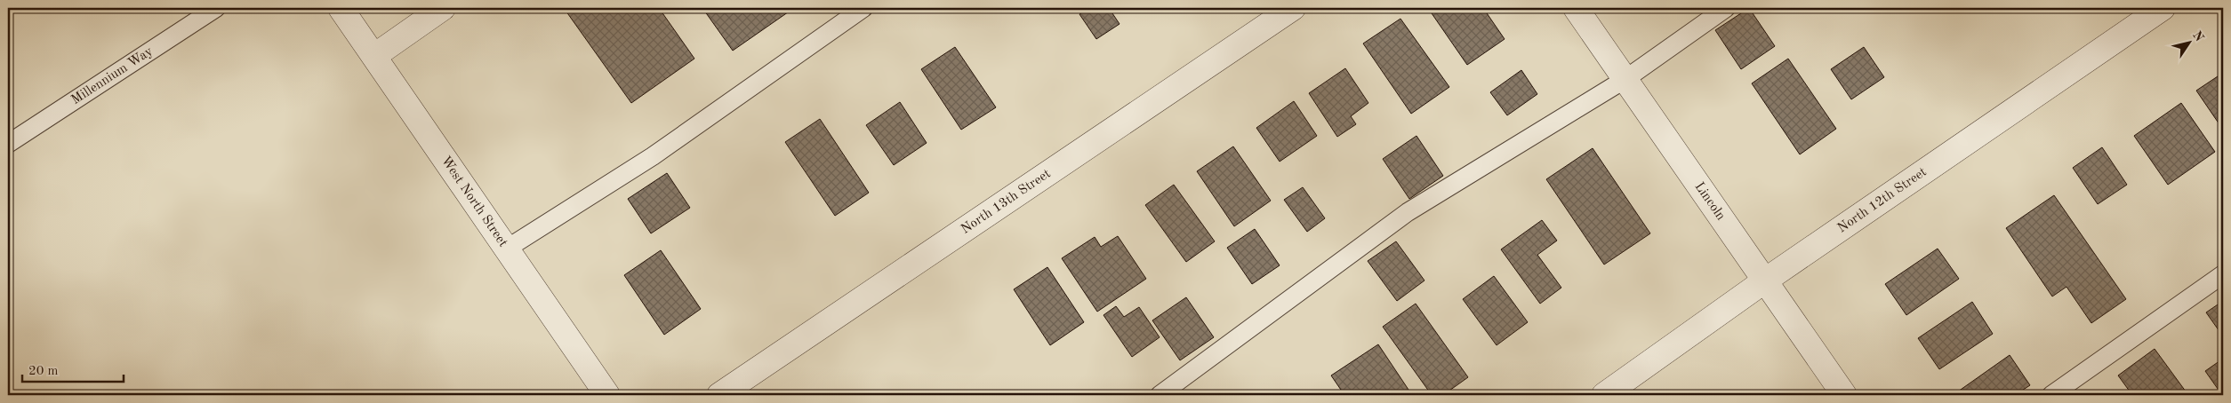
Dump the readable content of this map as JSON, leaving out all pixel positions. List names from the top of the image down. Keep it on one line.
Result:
{"streets":{"street":["North 12th Street","West North Street","North 13th Street","Lincoln"],"lane":["Millennium Way"]},"crossings":[["North 12th Street","Lincoln"]],"scale_bar":"20 m","north":"top right"}
